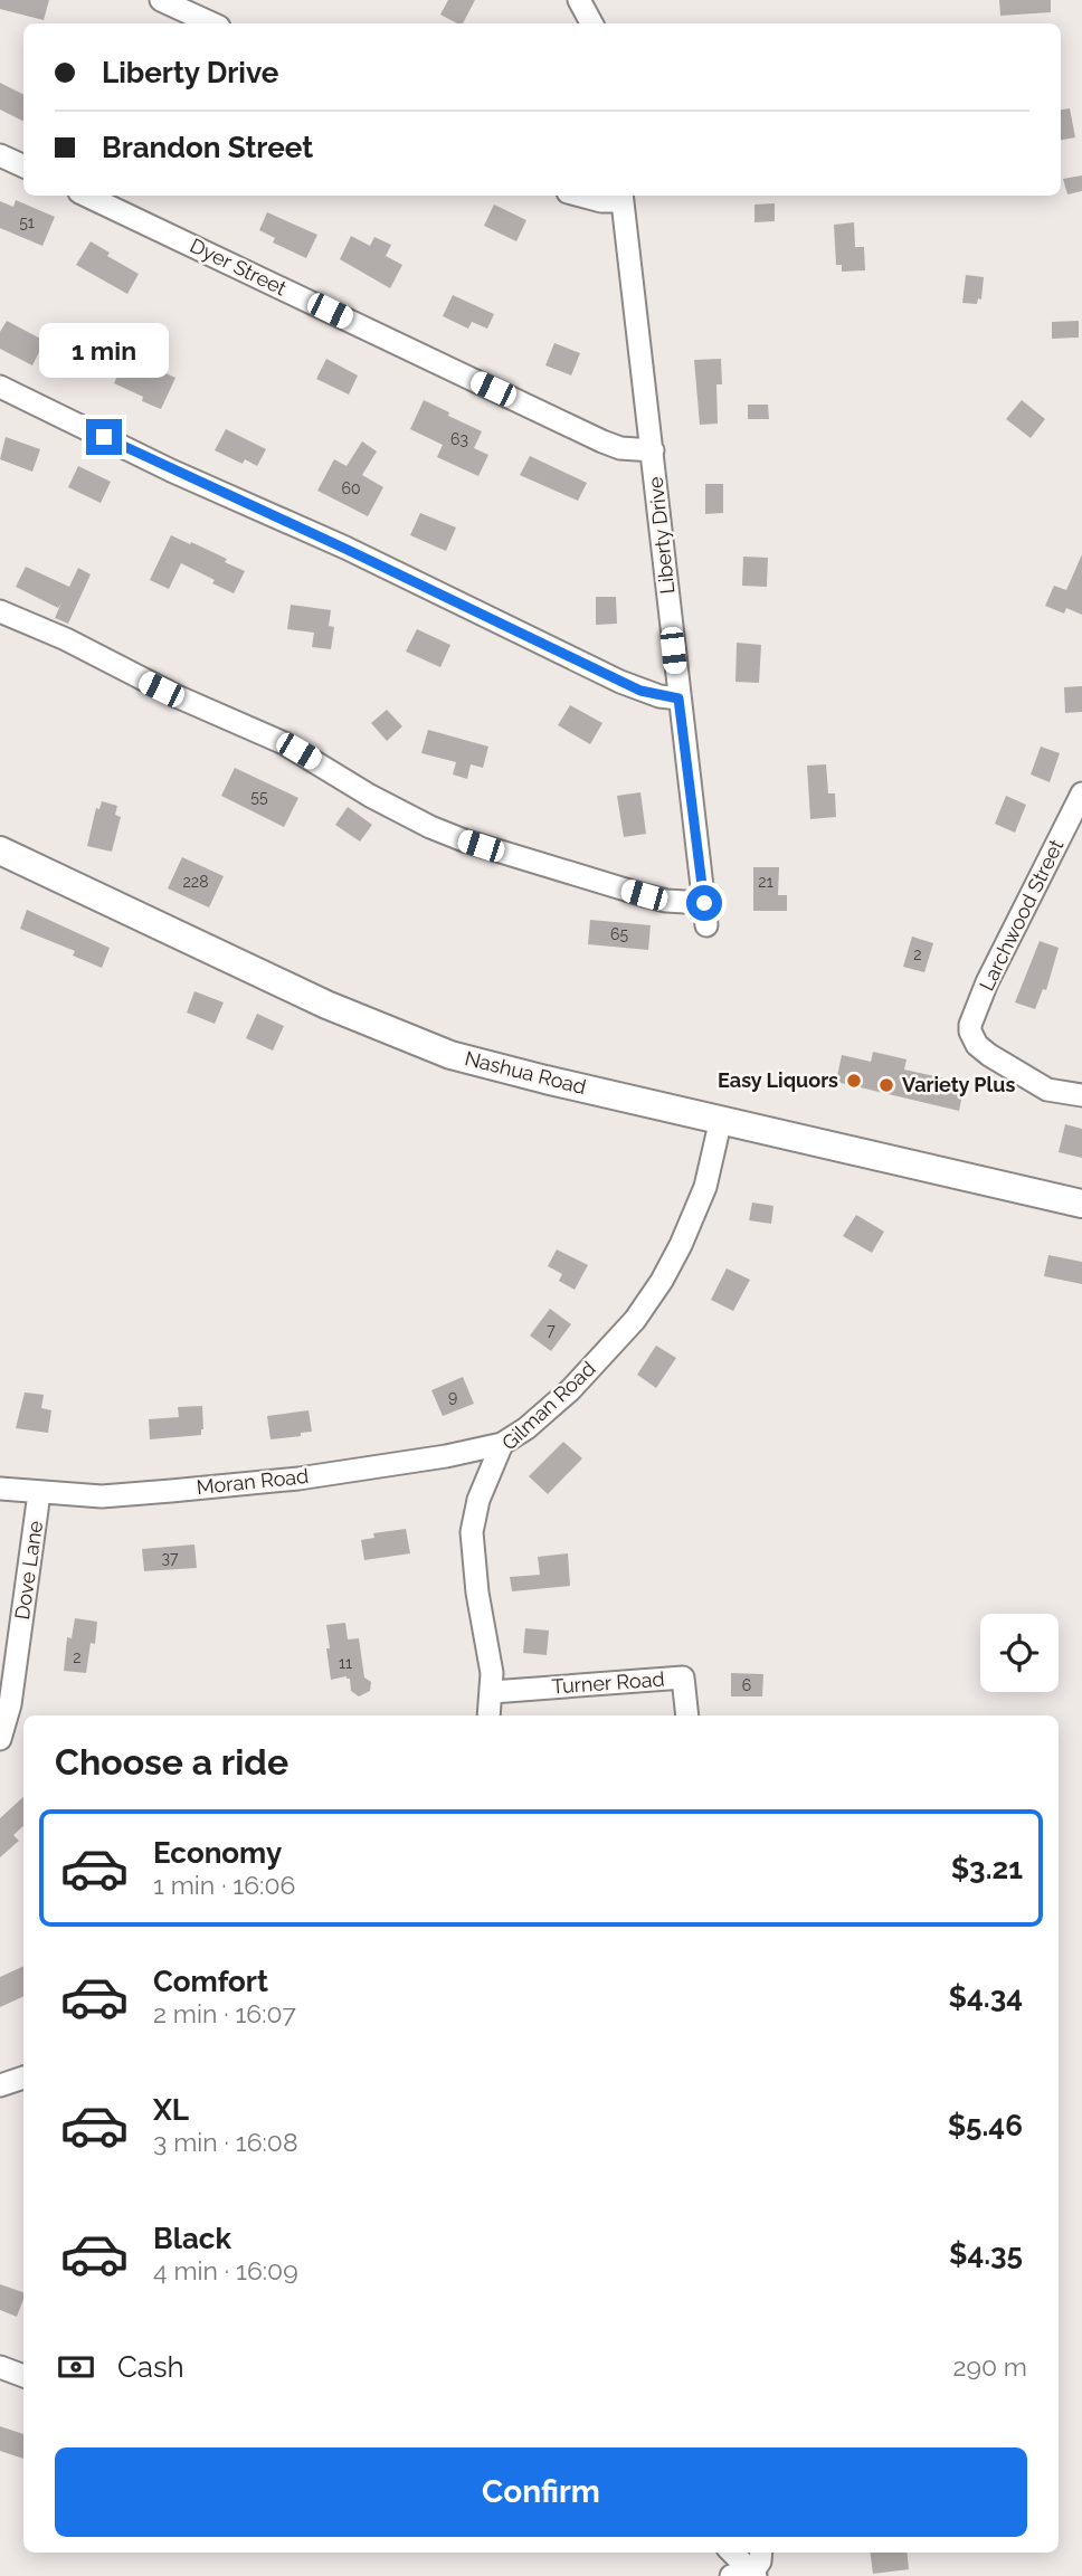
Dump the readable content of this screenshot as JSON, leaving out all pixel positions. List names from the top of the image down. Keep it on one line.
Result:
{"streets":{"main road":["Nashua Road"],"street":["Dyer Street","Liberty Drive","Larchwood Street","Gilman Road","Moran Road","Dove Lane","Turner Road"]},"crossings":[["Dyer Street","Liberty Drive"],["Nashua Road","Gilman Road"],["Gilman Road","Moran Road"],["Gilman Road","Turner Road"],["Moran Road","Dove Lane"]],"places":["Easy Liquors","Variety Plus"],"house_numbers":["51","63","60","55","228","21","65","2","7","9","37","2","11","6"],"page":{"banner":["Liberty Drive","Brandon Street"],"bubble":"1 min","heading":"Choose a ride","list":[{"name":"Economy","note":"1 min · 16:06","value":"$3.21"},{"name":"Comfort","note":"2 min · 16:07","value":"$4.34"},{"name":"XL","note":"3 min · 16:08","value":"$5.46"},{"name":"Black","note":"4 min · 16:09","value":"$4.35"}],"pay":["Cash","290 m"],"buttons":"Confirm"}}
